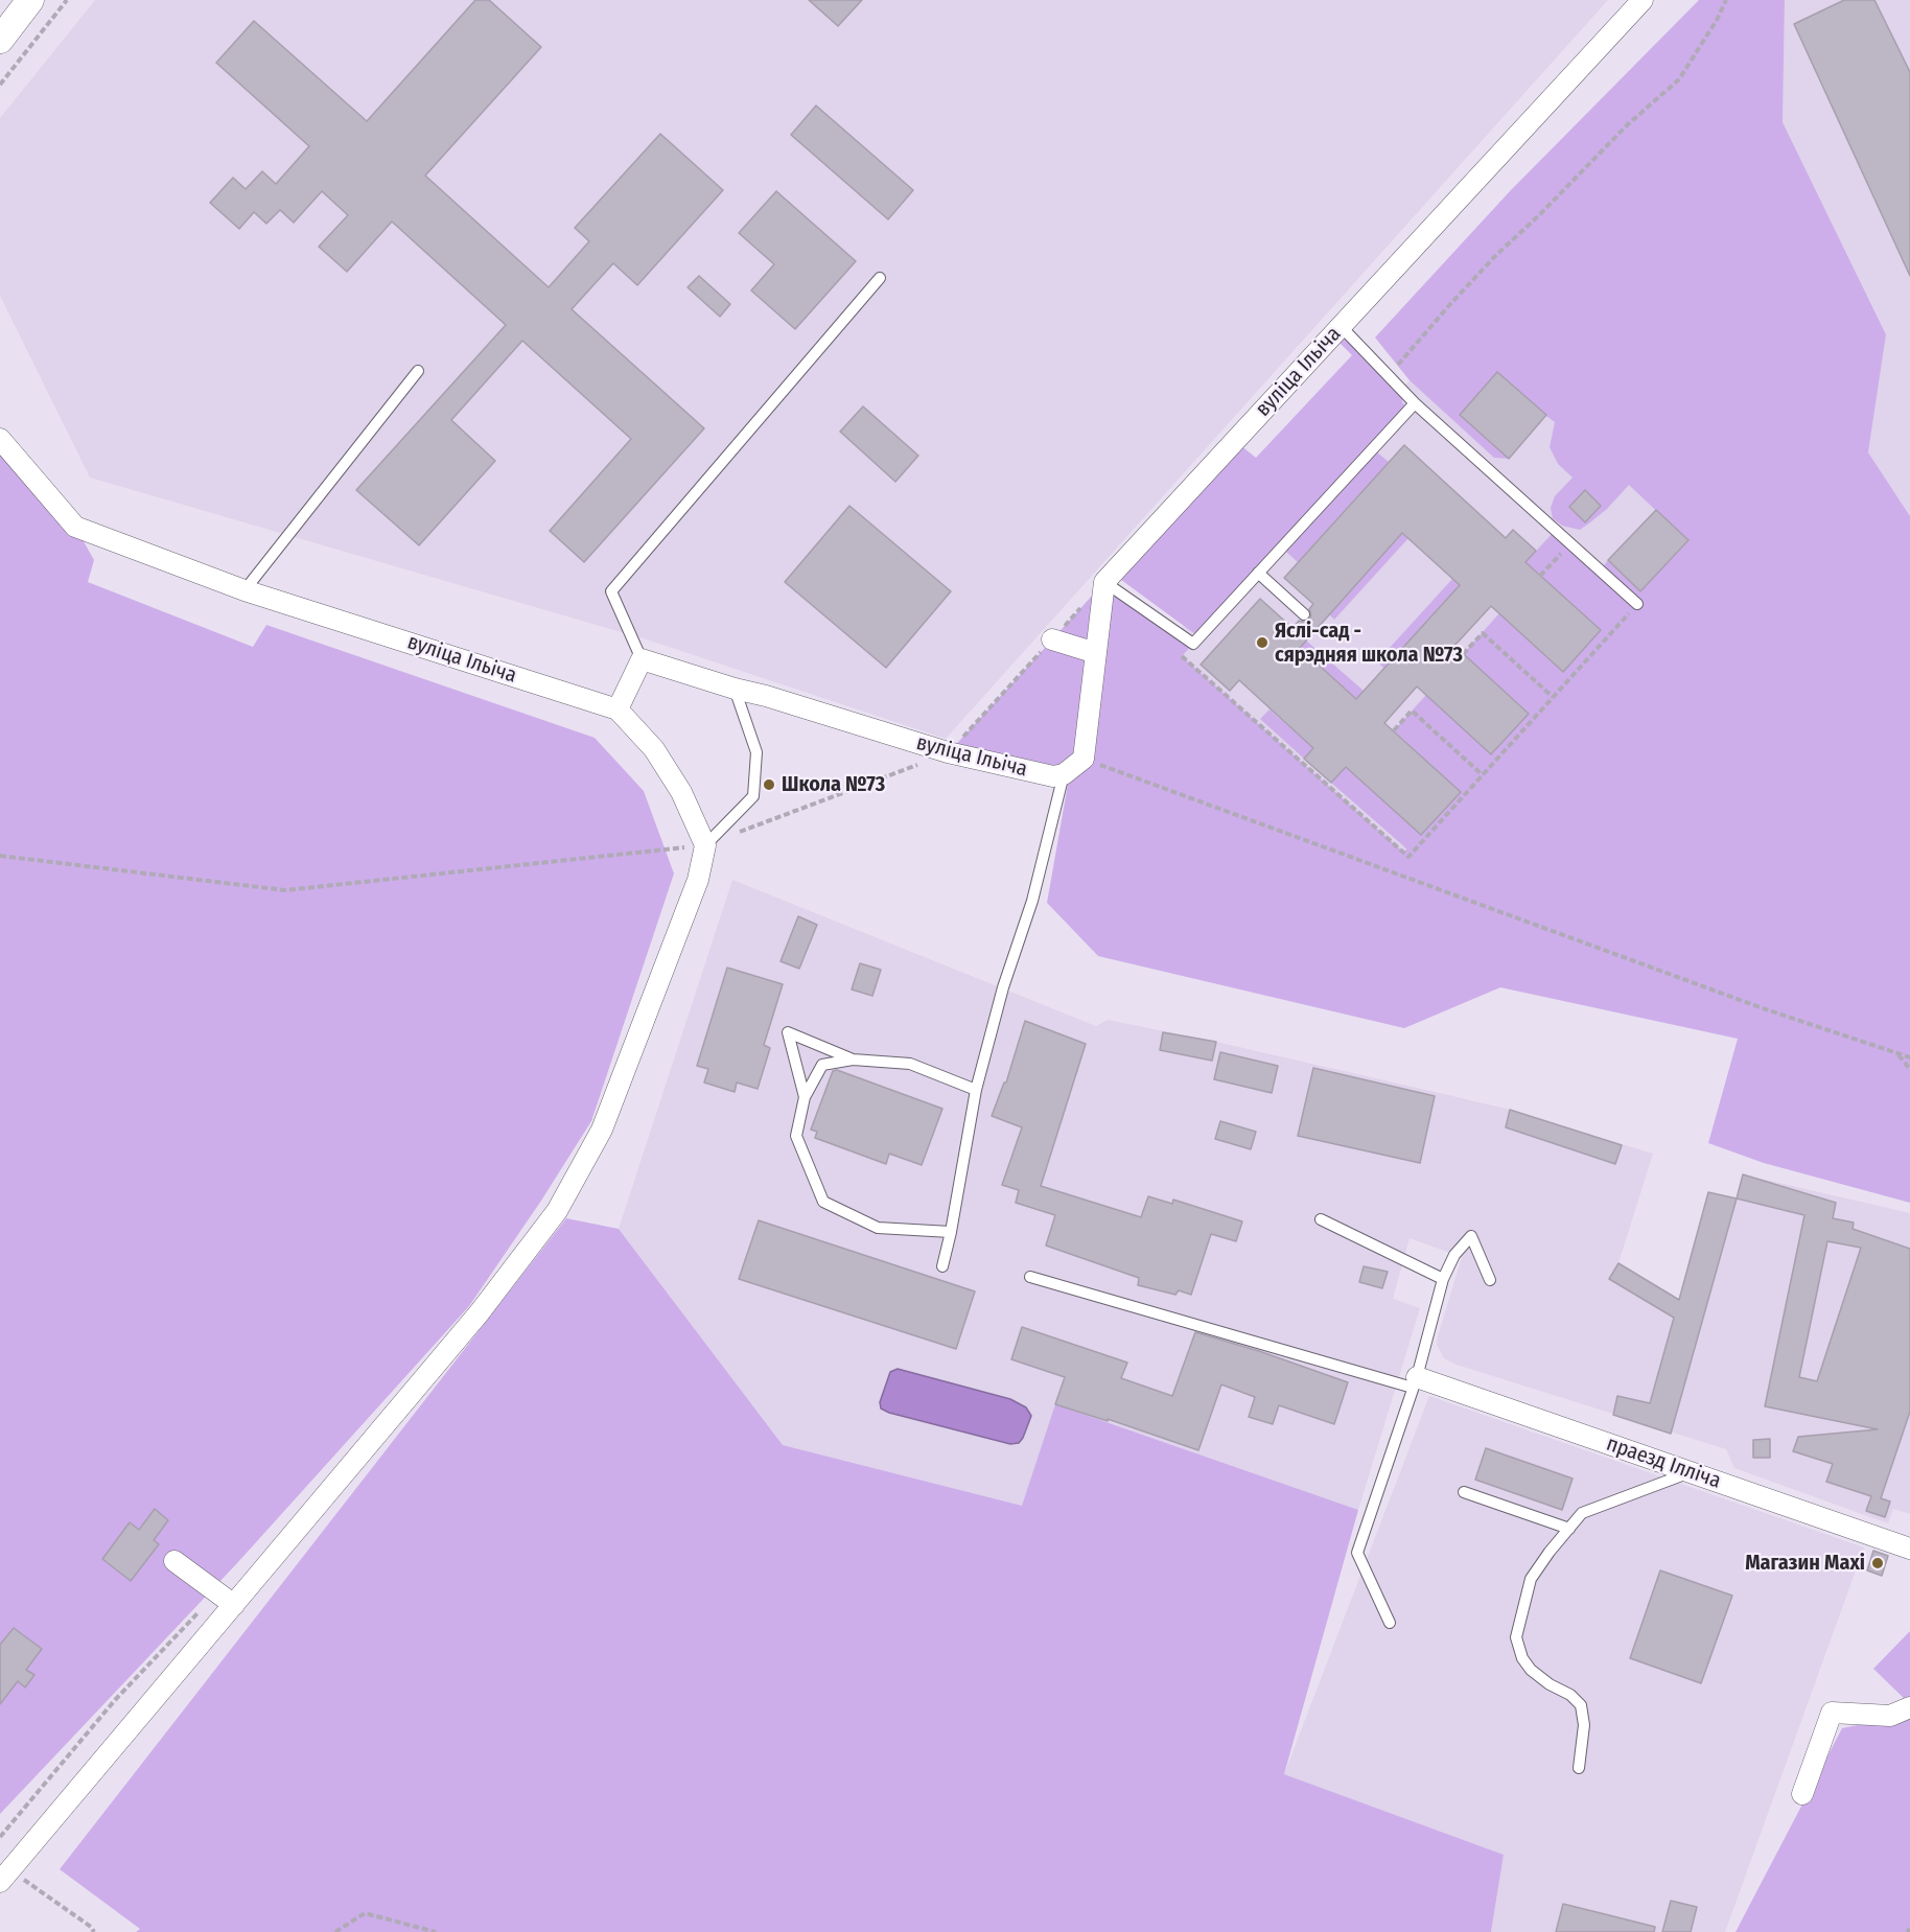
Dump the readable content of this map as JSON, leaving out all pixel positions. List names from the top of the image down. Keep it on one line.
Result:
{"streets":{"street":["вуліца Ільіча","праезд Ілліча"]},"places":["Яслі-сад - сярэдняя школа №73","Школа №73","Магазин Maxi"]}
